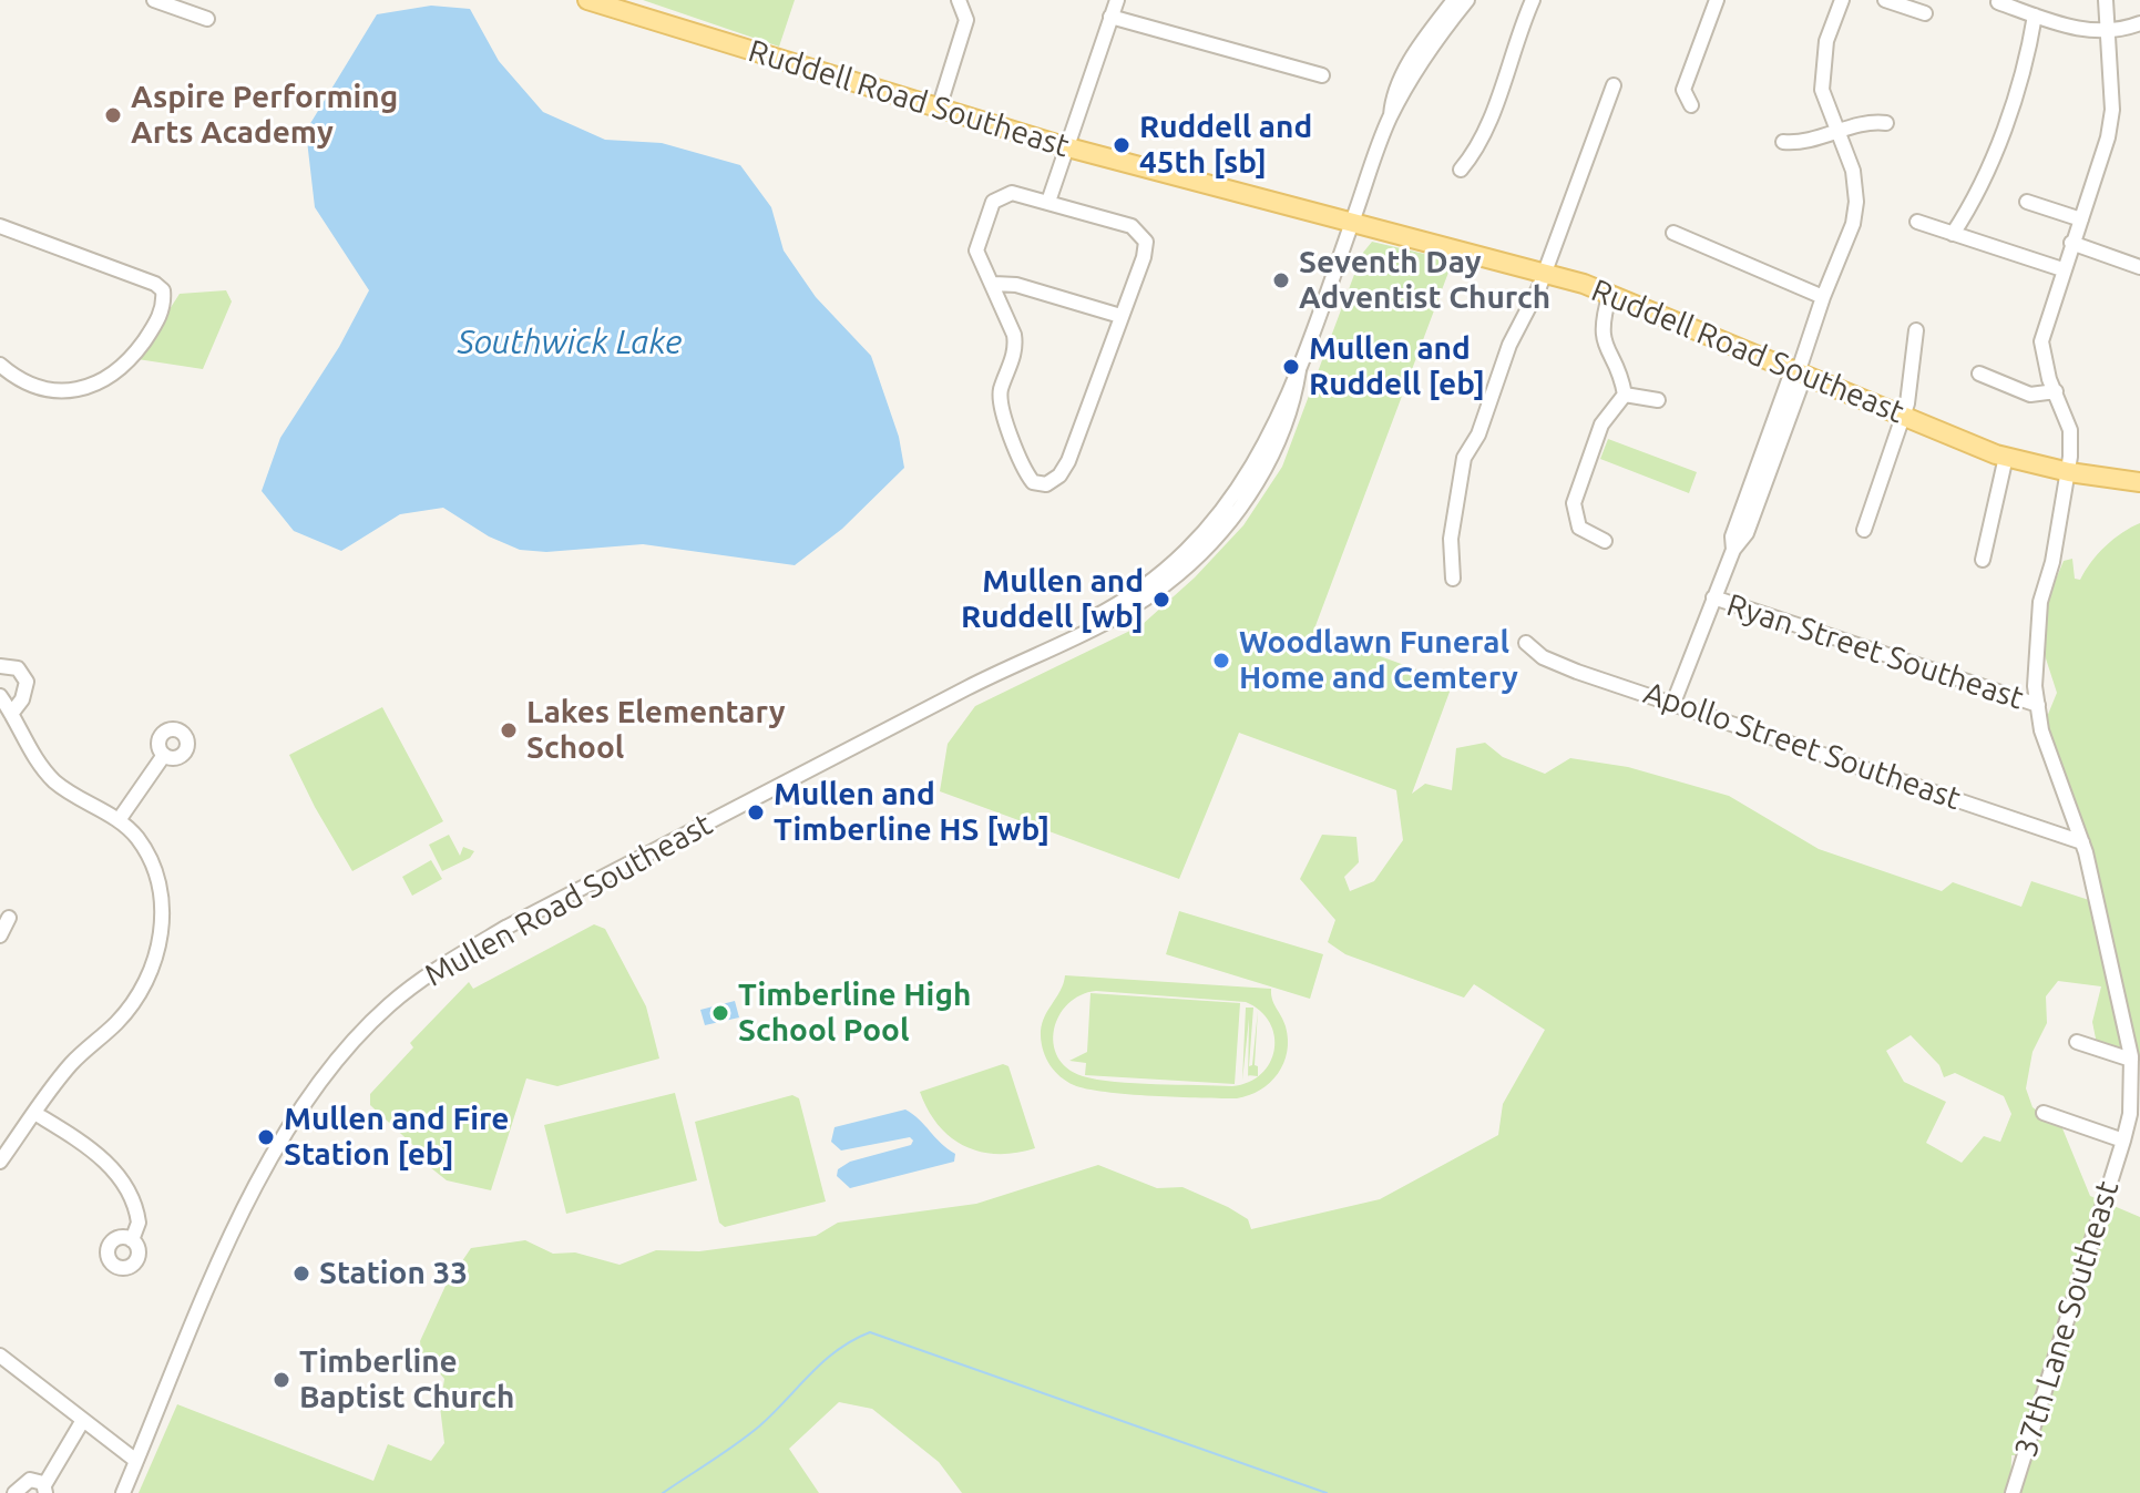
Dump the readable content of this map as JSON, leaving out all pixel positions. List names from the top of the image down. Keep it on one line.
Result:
{"streets":{"main road":["Ruddell Road Southeast"],"street":["Ryan Street Southeast","Apollo Street Southeast","Mullen Road Southeast","37th Lane Southeast"]},"crossings":[["Ruddell Road Southeast","Mullen Road Southeast"],["Ruddell Road Southeast","37th Lane Southeast"],["Ryan Street Southeast","37th Lane Southeast"],["Apollo Street Southeast","37th Lane Southeast"]],"water":["Southwick Lake"],"places":["Aspire Performing Arts Academy","Ruddell and 45th [sb]","Seventh Day Adventist Church","Mullen and Ruddell [eb]","Mullen and Ruddell [wb]","Woodlawn Funeral Home and Cemtery","Lakes Elementary School","Mullen and Timberline HS [wb]","Timberline High School Pool","Mullen and Fire Station [eb]","Station 33","Timberline Baptist Church"]}
